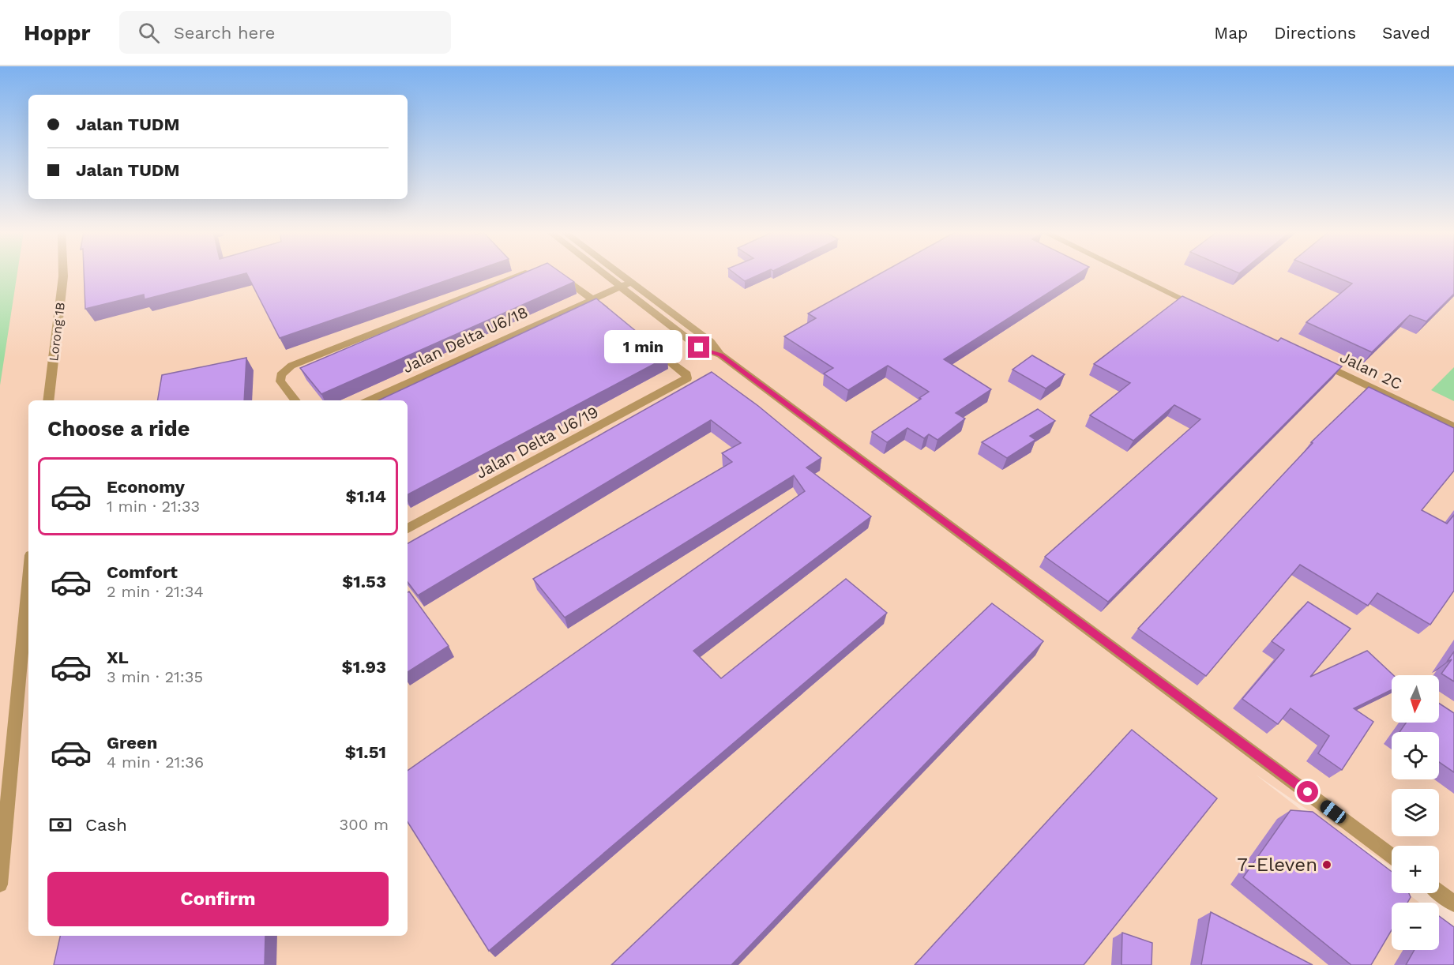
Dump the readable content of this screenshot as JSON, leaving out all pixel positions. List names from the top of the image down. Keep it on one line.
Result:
{"streets":{"street":["Lorong 1B","Jalan Delta U6/18","Jalan 2C","Jalan Delta U6/19"]},"places":["7-Eleven"],"north":"bottom","page":{"header":"Hoppr","search":"Search here","nav":["Map","Directions","Saved"],"banner":["Jalan TUDM","Jalan TUDM"],"bubble":"1 min","heading":"Choose a ride","list":[{"name":"Economy","note":"1 min · 21:33","value":"$1.14"},{"name":"Comfort","note":"2 min · 21:34","value":"$1.53"},{"name":"XL","note":"3 min · 21:35","value":"$1.93"},{"name":"Green","note":"4 min · 21:36","value":"$1.51"}],"map_buttons":["+","−"],"pay":["Cash","300 m"],"buttons":"Confirm"}}
